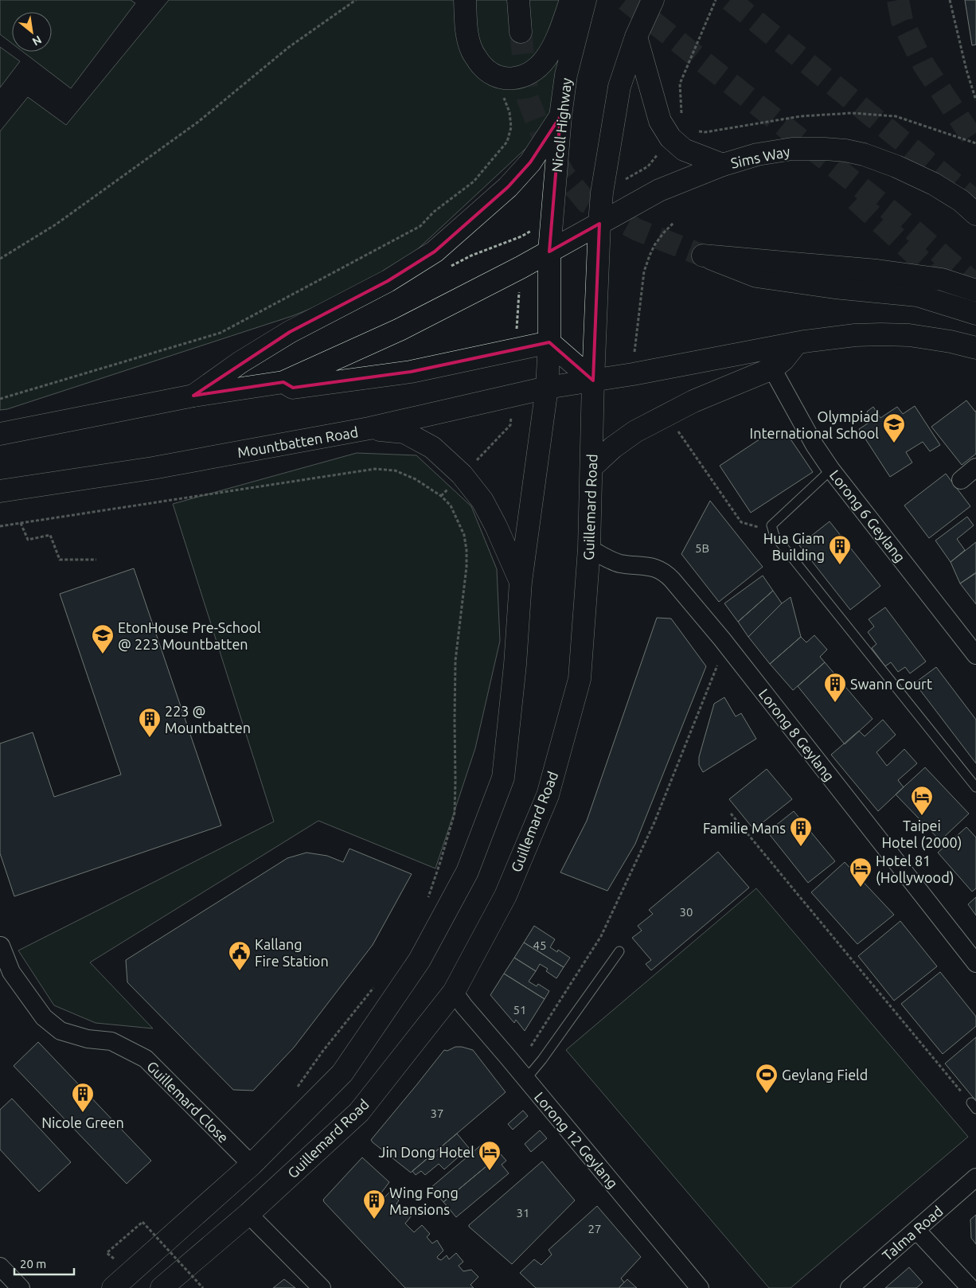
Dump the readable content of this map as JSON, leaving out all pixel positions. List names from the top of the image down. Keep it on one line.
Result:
{"streets":{"main road":["Nicoll Highway","Sims Way","Mountbatten Road","Guillemard Road"],"street":["Lorong 6 Geylang","Lorong 8 Geylang","Guillemard Close","Lorong 12 Geylang","Talma Road"]},"crossings":[["Nicoll Highway","Sims Way"],["Sims Way","Guillemard Road"],["Mountbatten Road","Guillemard Road"],["Guillemard Road","Lorong 8 Geylang"],["Guillemard Road","Lorong 12 Geylang"]],"places":{"school or university":["Olympiad International School","EtonHouse Pre-School @ 223 Mountbatten"],"building":["Hua Giam Building","Swann Court","223 @ Mountbatten","Familie Mans","Nicole Green","Wing Fong Mansions"],"hotel":["Taipei Hotel (2000)","Hotel 81 (Hollywood)","Jin Dong Hotel"],"public building":["Kallang Fire Station"],"sports":["Geylang Field"]},"house_numbers":["5B","30","45","51","37","31","27"],"scale_bar":"20 m","north":"bottom right"}
